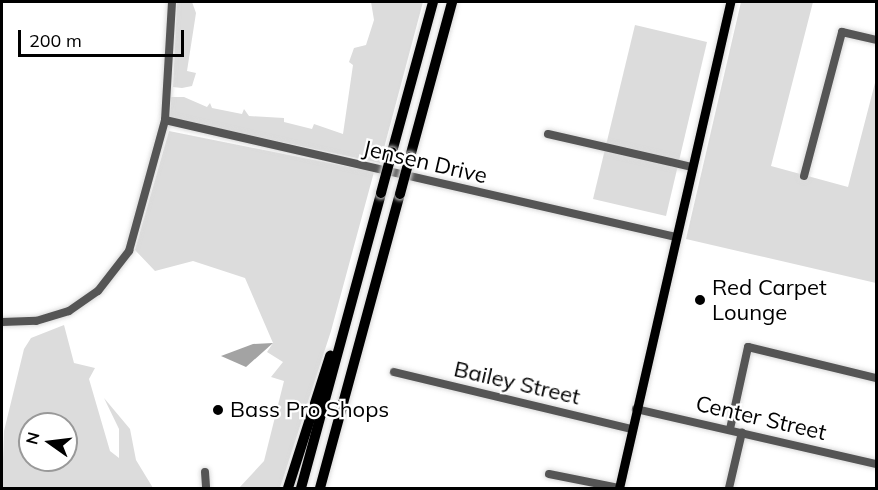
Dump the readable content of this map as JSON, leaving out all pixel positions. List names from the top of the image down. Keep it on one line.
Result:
{"streets":{"street":["Jensen Drive","Bailey Street","Center Street"]},"places":["Red Carpet Lounge","Bass Pro Shops"],"scale_bar":"200 m","north":"left"}
